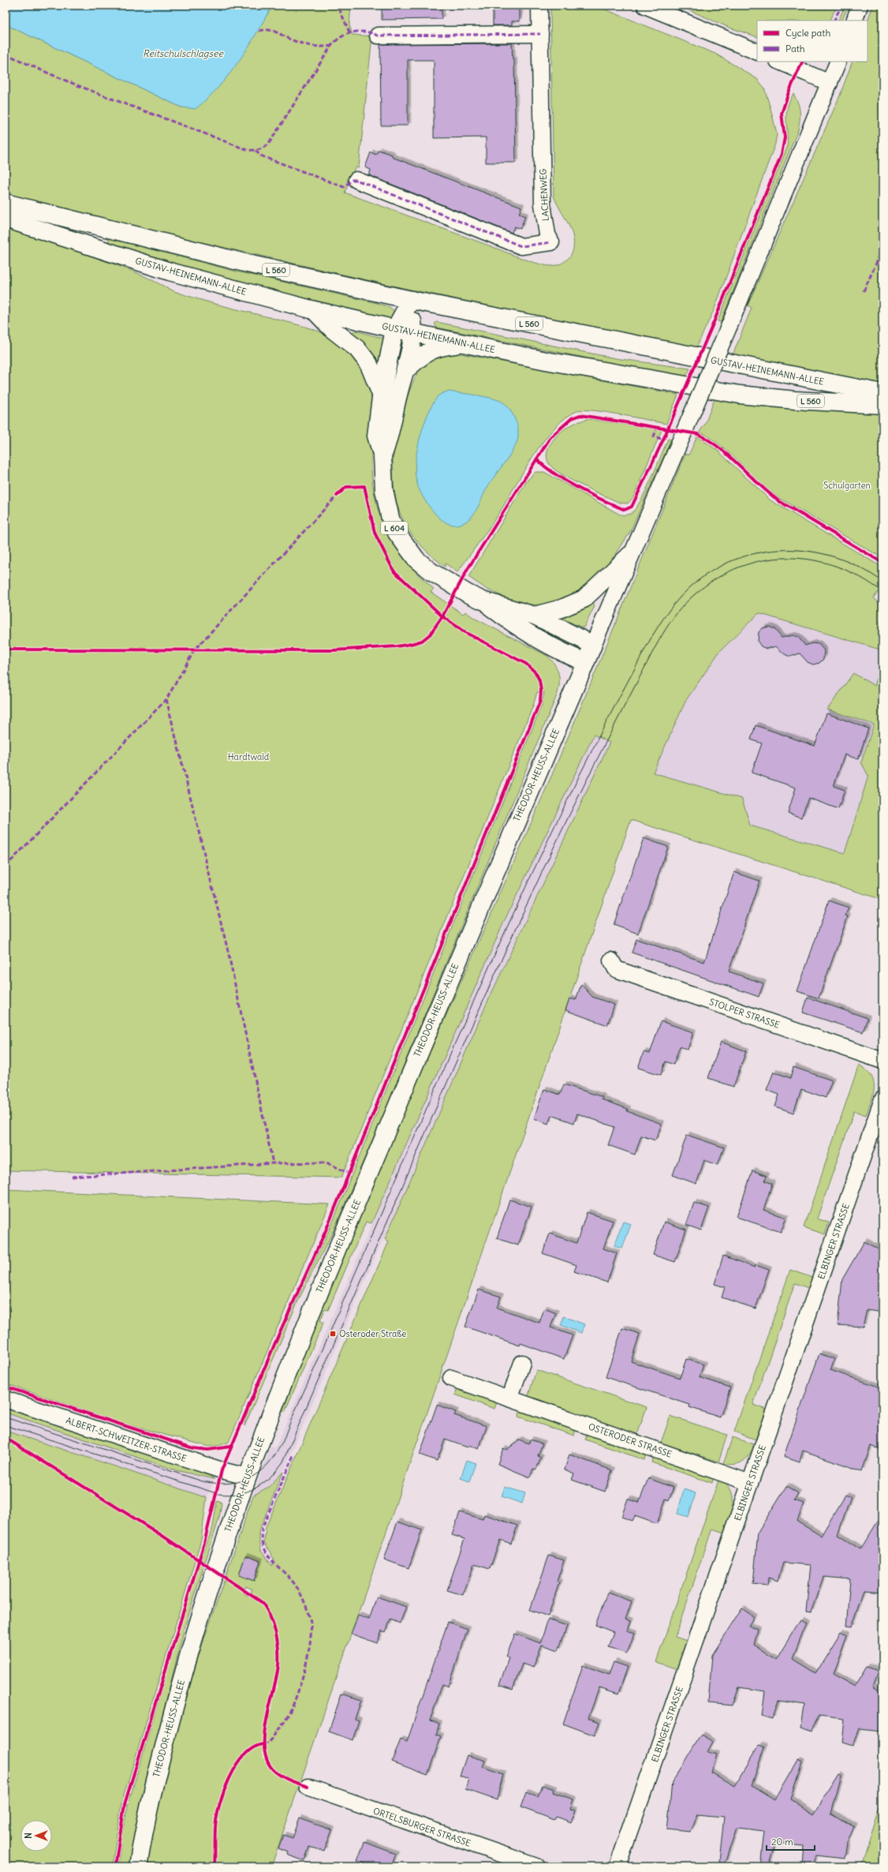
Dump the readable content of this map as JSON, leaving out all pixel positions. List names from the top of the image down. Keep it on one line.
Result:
{"streets":{"main road":["L 560","GUSTAV-HEINEMANN-ALLEE","L 604","THEODOR-HEUSS-ALLEE"],"street":["LACHENWEG","STOLPER STRASSE","ELBINGER STRASSE","ALBERT-SCHWEITZER-STRASSE","OSTERODER STRASSE","ORTELSBURGER STRASSE"]},"crossings":[["GUSTAV-HEINEMANN-ALLEE","L 604"],["L 604","THEODOR-HEUSS-ALLEE"],["THEODOR-HEUSS-ALLEE","ALBERT-SCHWEITZER-STRASSE"],["ELBINGER STRASSE","OSTERODER STRASSE"]],"water":["Reitschulschlagsee"],"parks":["Schulgarten","Hardtwald"],"places":{"transit":["Osteroder Straße"]},"legend":["Cycle path","Path"],"scale_bar":"20 m","north":"left"}
